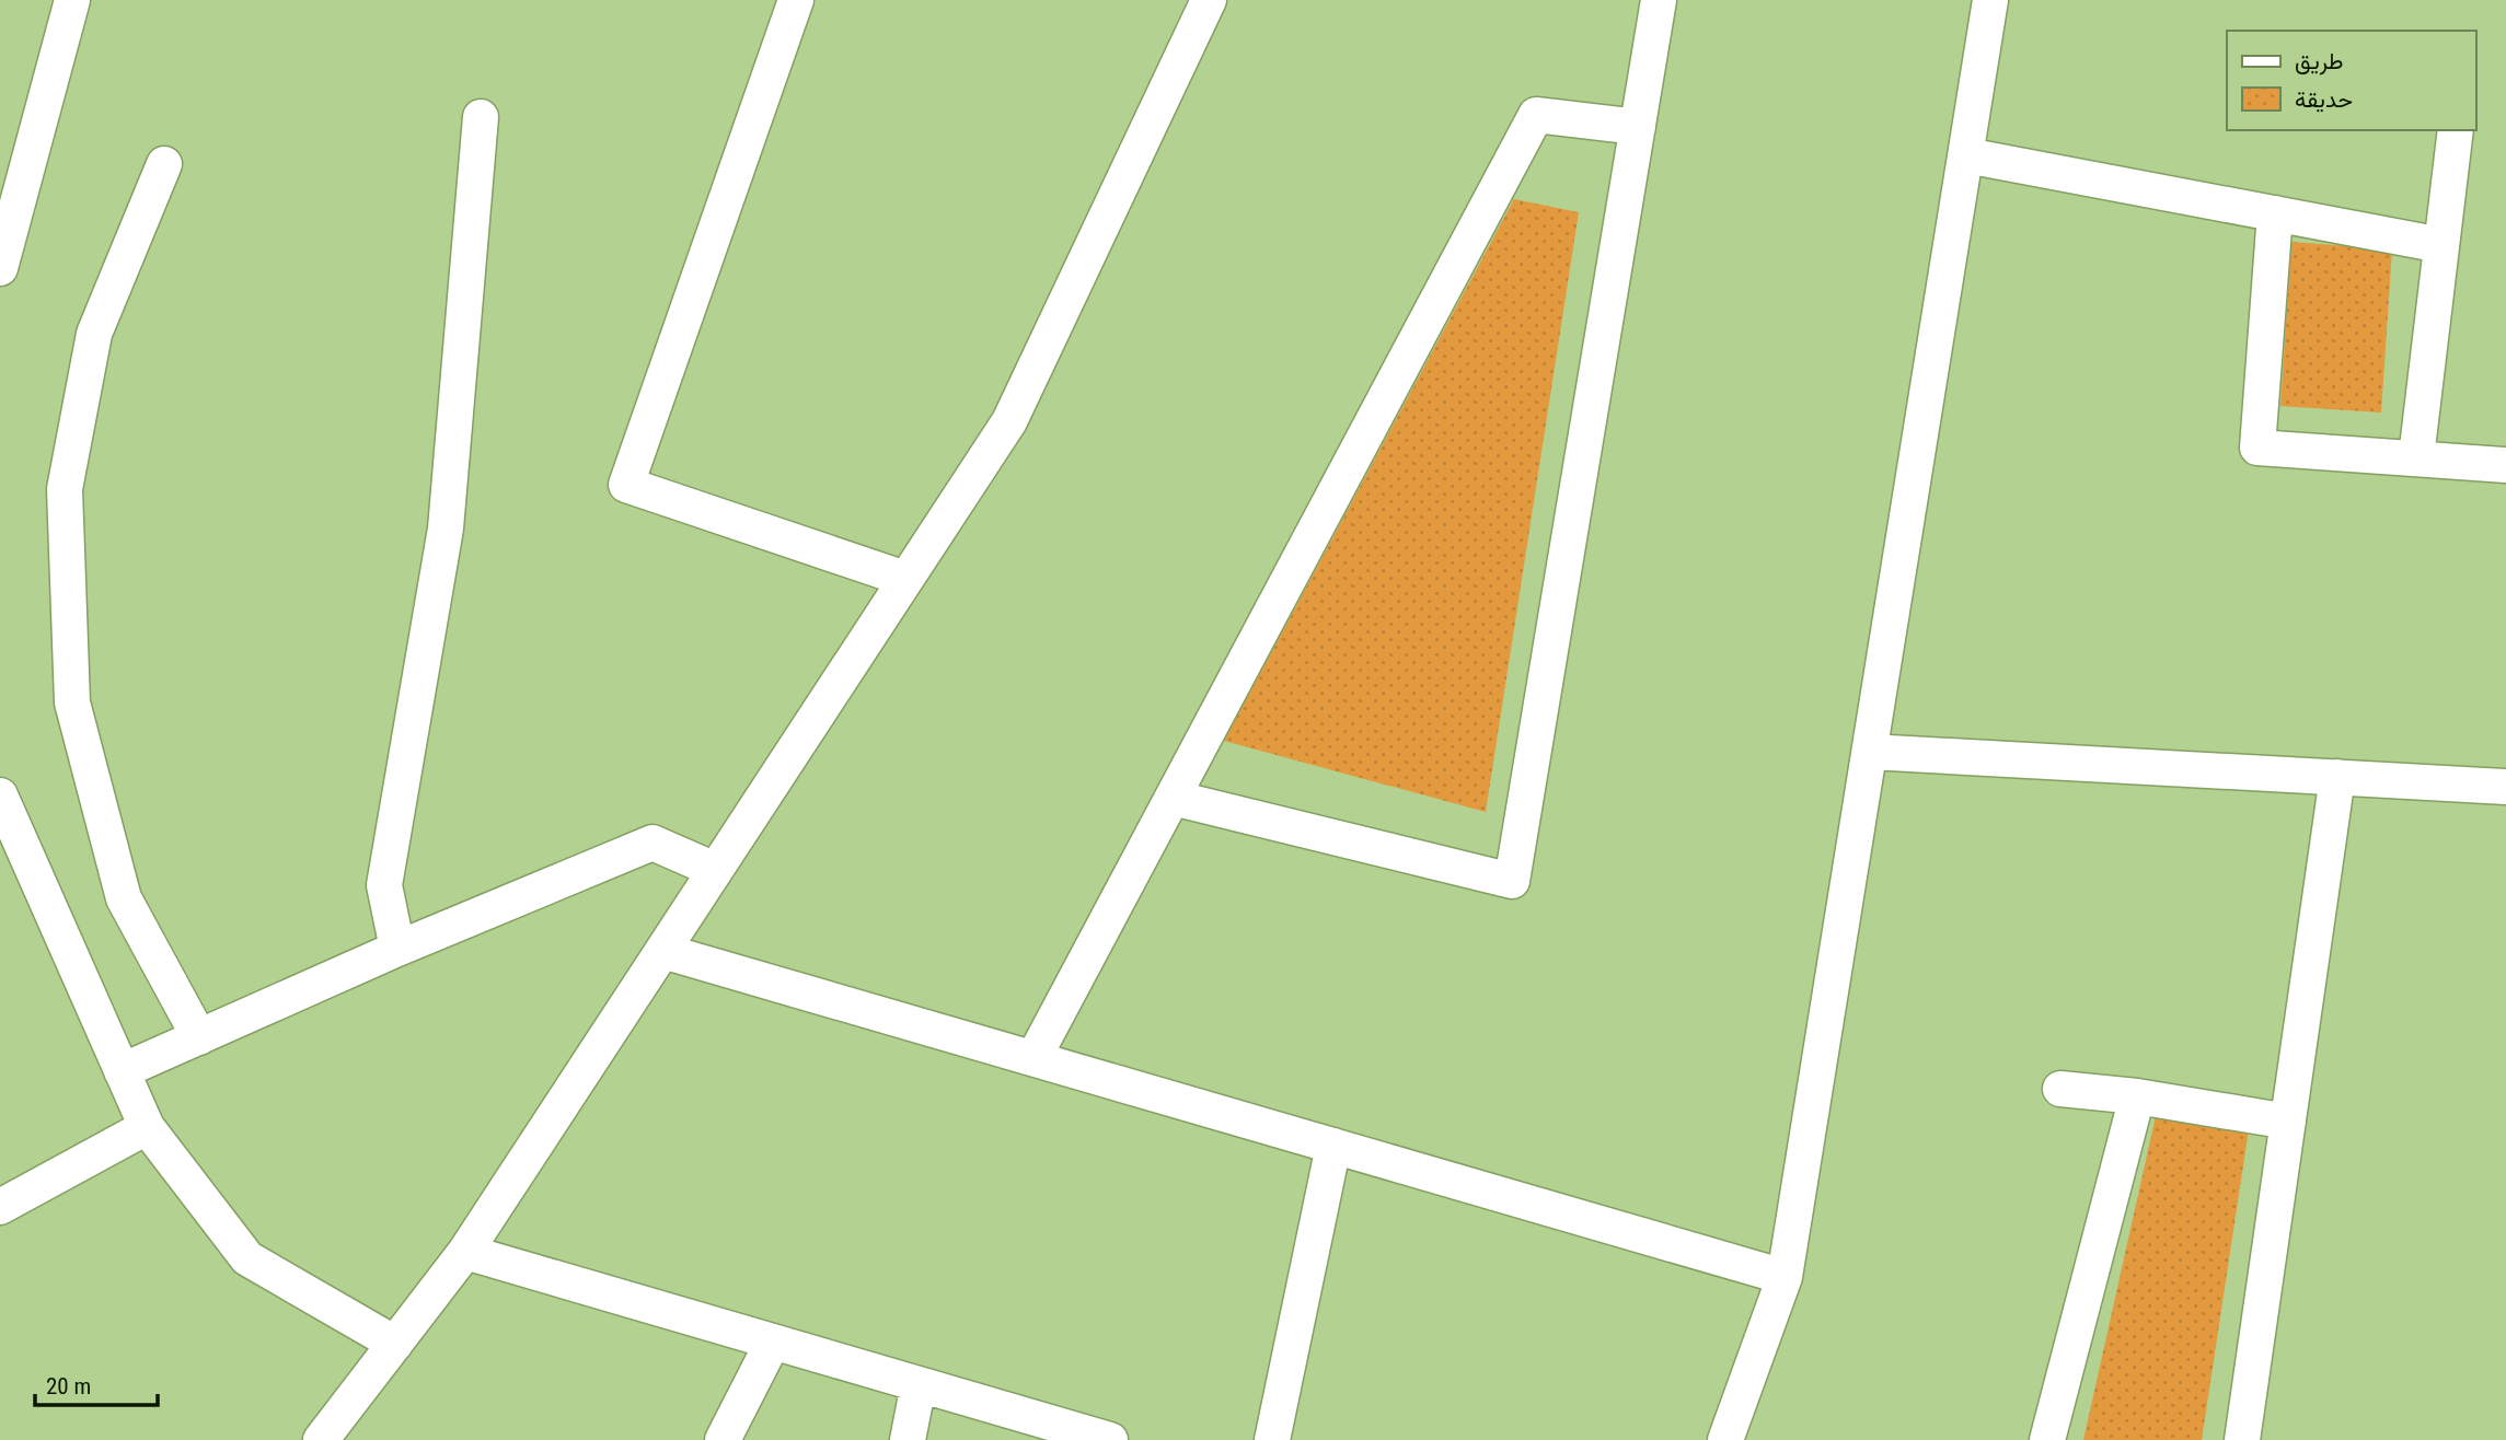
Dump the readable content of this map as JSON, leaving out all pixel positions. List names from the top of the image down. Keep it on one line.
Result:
{"legend":["طريق","حديقة"],"scale_bar":"20 m"}
